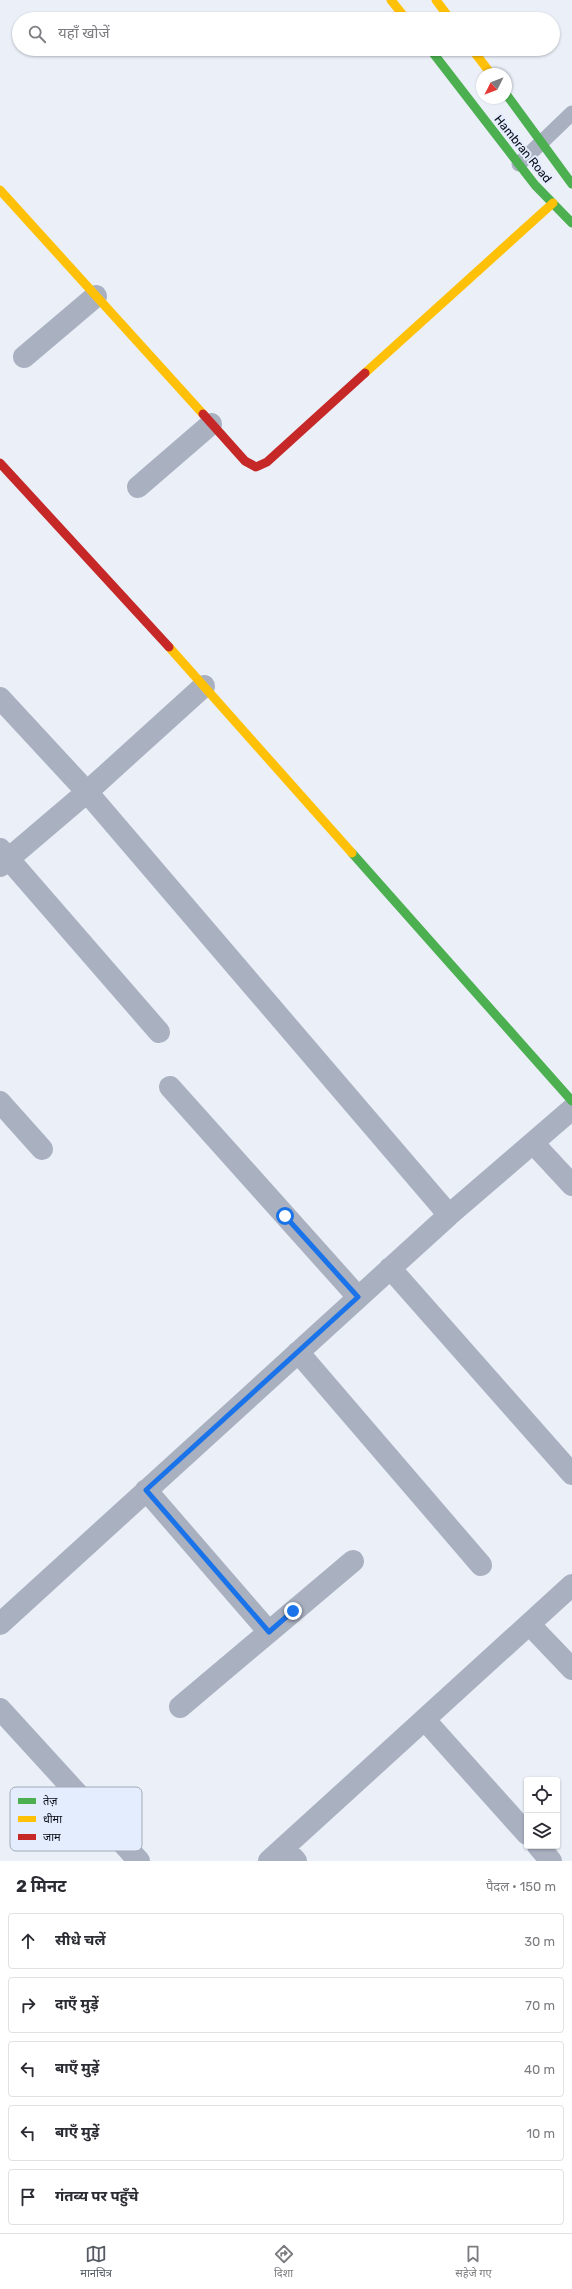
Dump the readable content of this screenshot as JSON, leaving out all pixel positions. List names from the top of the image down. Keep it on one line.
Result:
{"streets":{"street":["Hambran Road"]},"legend":["तेज़","धीमा","जाम"],"north":"bottom left","page":{"search":"यहाँ खोजें","heading":["2 मिनट","पैदल · 150 m"],"list":[["सीधे चलें","30 m"],["दाएँ मुड़ें","70 m"],["बाएँ मुड़ें","40 m"],["बाएँ मुड़ें","10 m"],"गंतव्य पर पहुँचे"],"nav":["मानचित्र","दिशा","सहेजे गए"]}}
